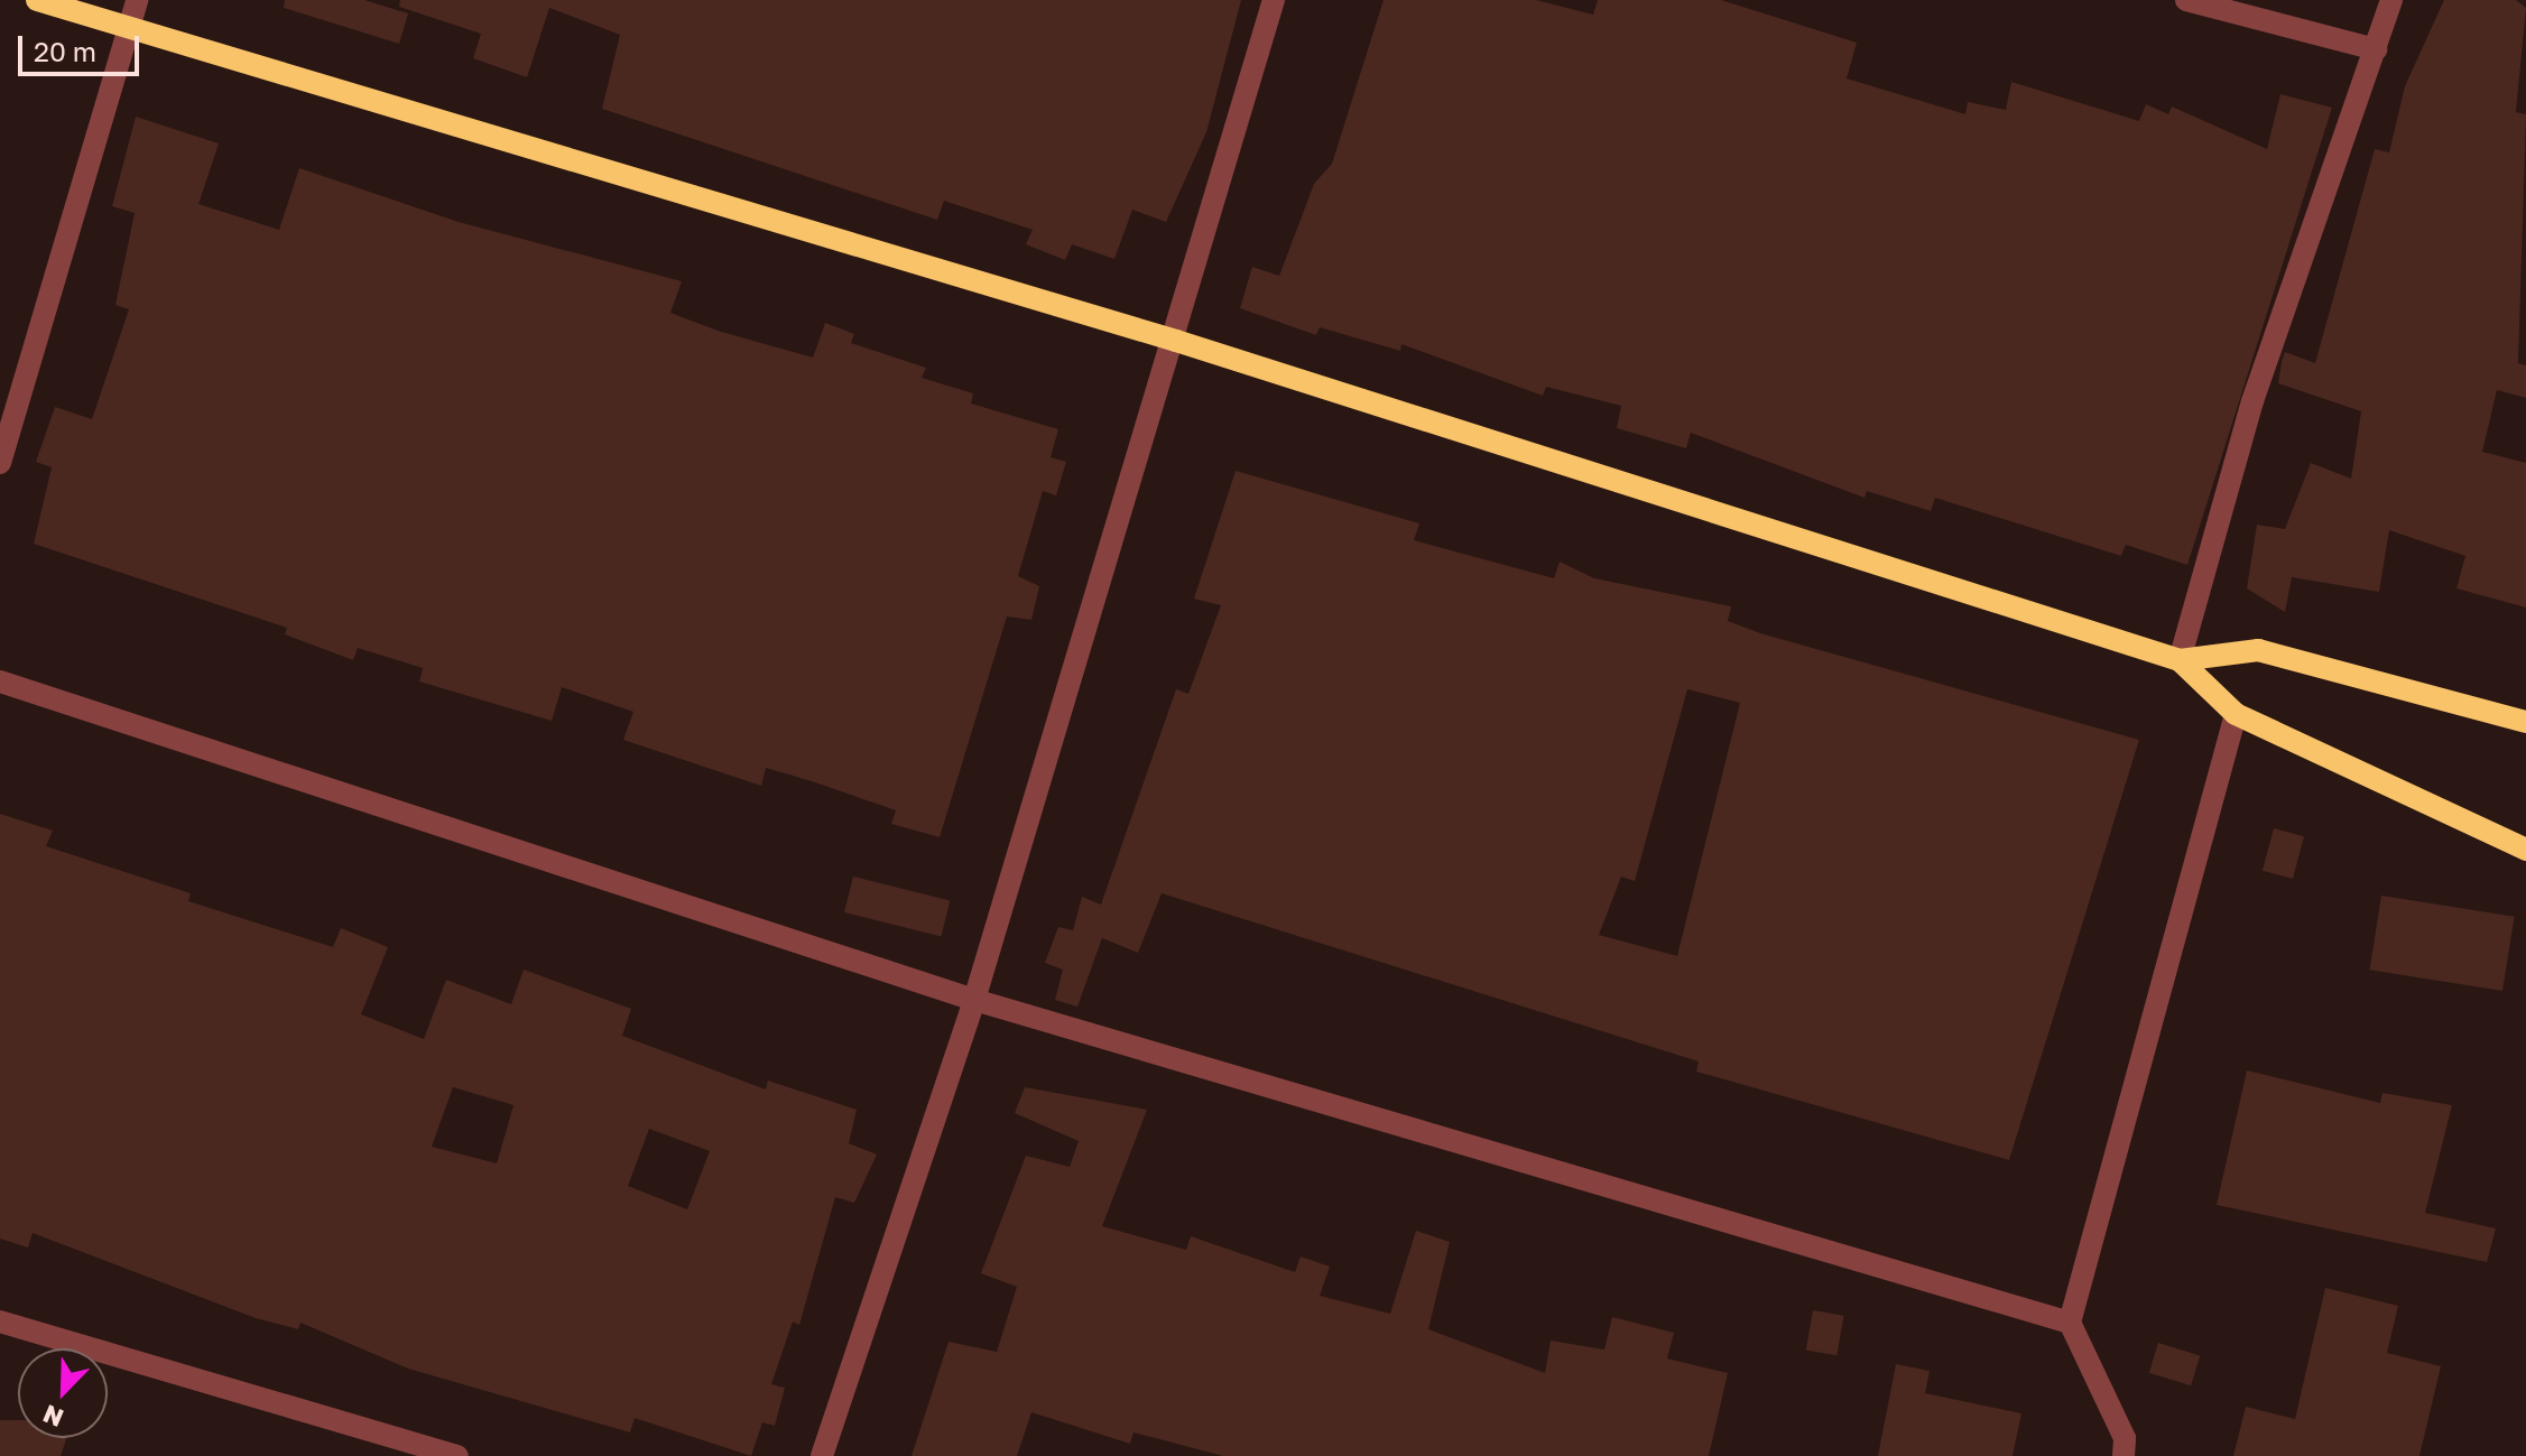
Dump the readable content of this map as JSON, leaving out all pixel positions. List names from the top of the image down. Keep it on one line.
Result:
{"scale_bar":"20 m","north":"bottom left"}
